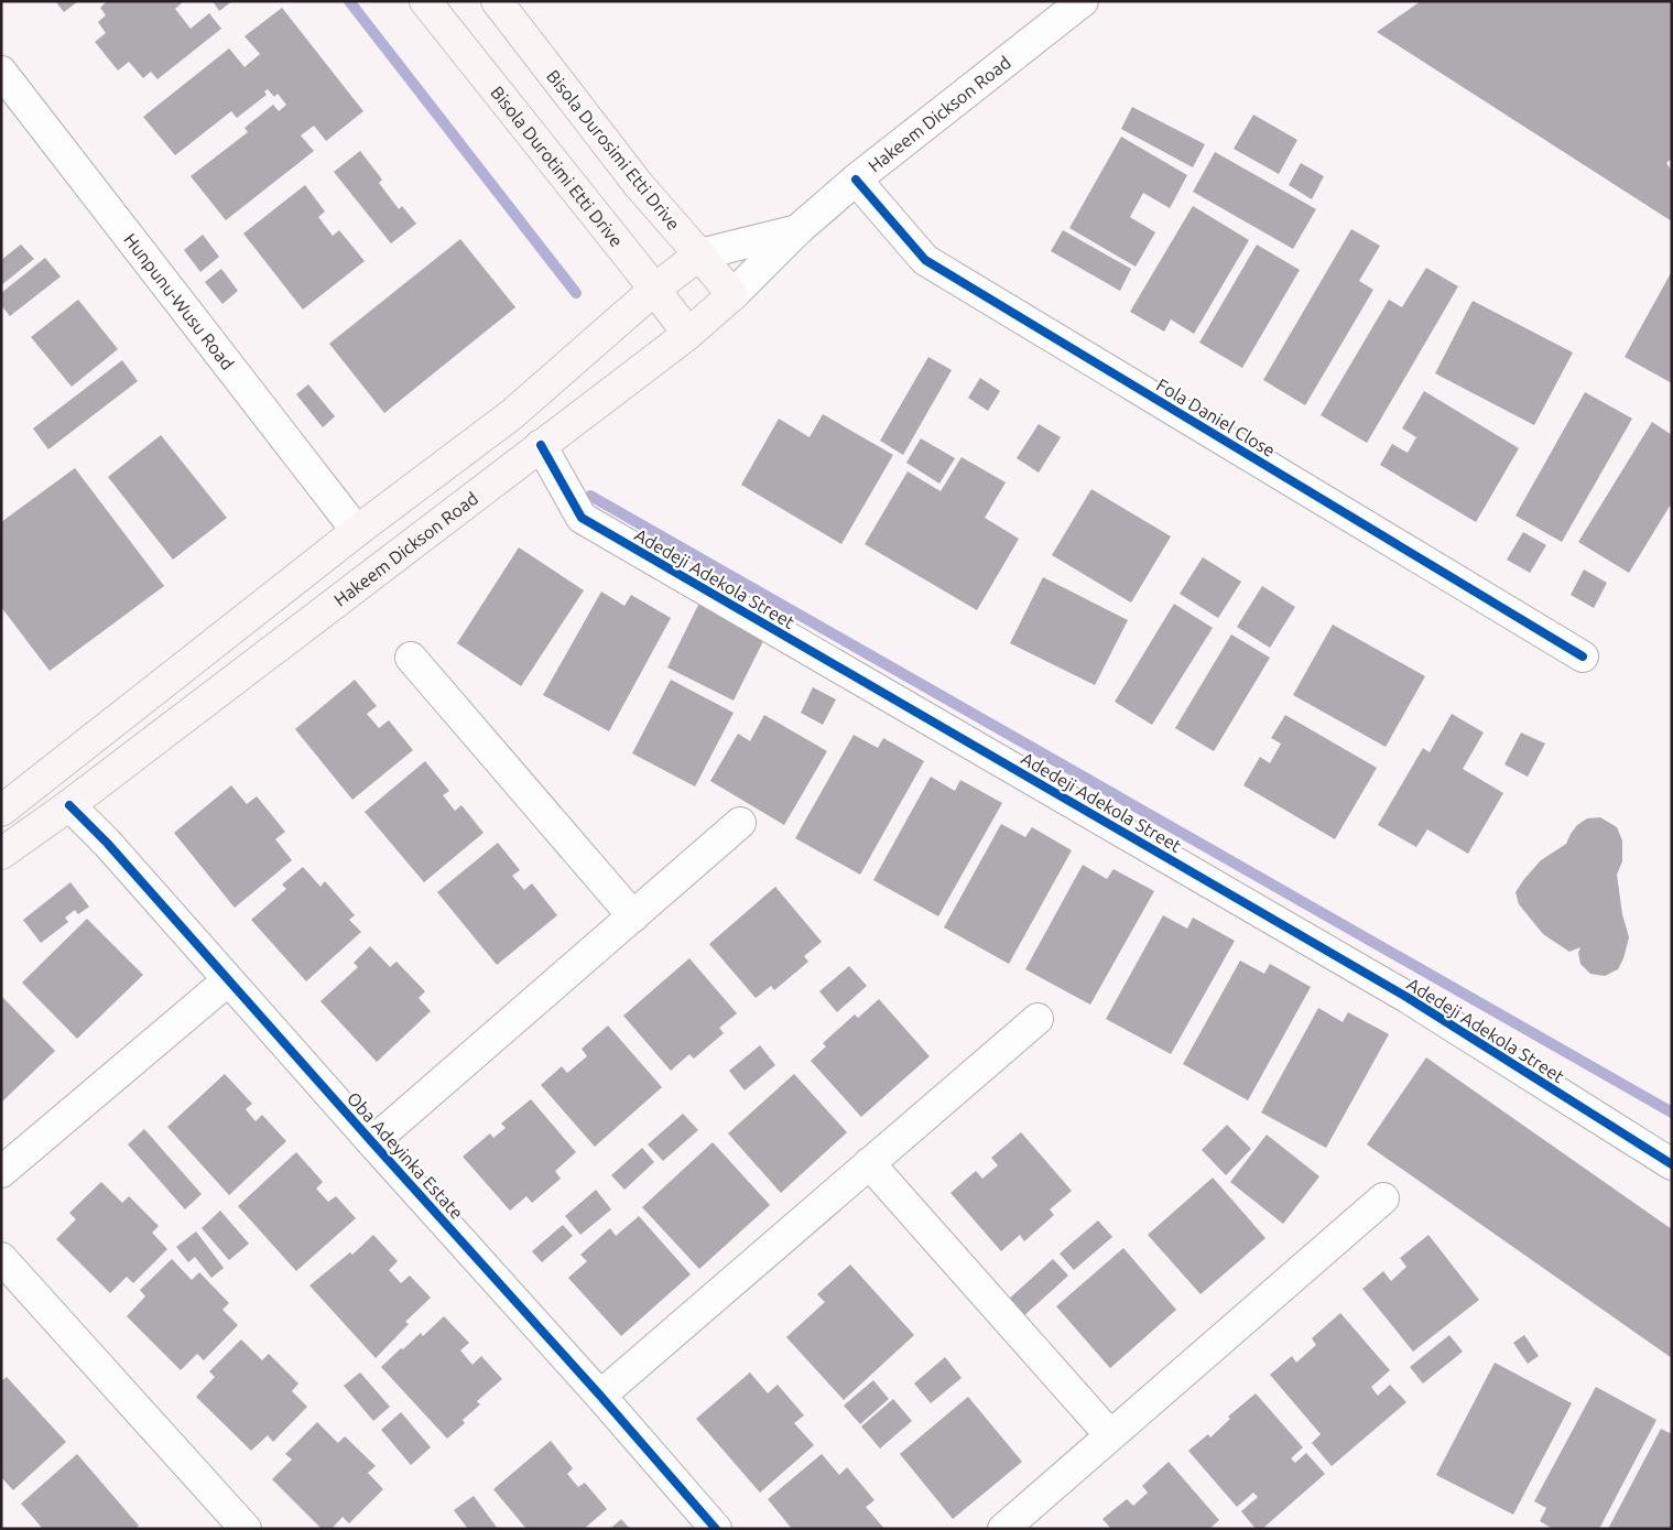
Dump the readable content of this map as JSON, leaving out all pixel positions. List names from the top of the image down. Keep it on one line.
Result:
{"streets":{"main road":["Hakeem Dickson Road","Bisola Durosimi Etti Drive","Bisola Durotimi Etti Drive"],"street":["Hunpunu-Wusu Road","Fola Daniel Close","Adedeji Adekola Street","Oba Adeyinka Estate"]},"crossings":[["Hakeem Dickson Road","Bisola Durosimi Etti Drive"],["Hakeem Dickson Road","Bisola Durotimi Etti Drive"],["Hakeem Dickson Road","Hunpunu-Wusu Road"],["Hakeem Dickson Road","Fola Daniel Close"],["Hakeem Dickson Road","Adedeji Adekola Street"],["Hakeem Dickson Road","Oba Adeyinka Estate"]]}
